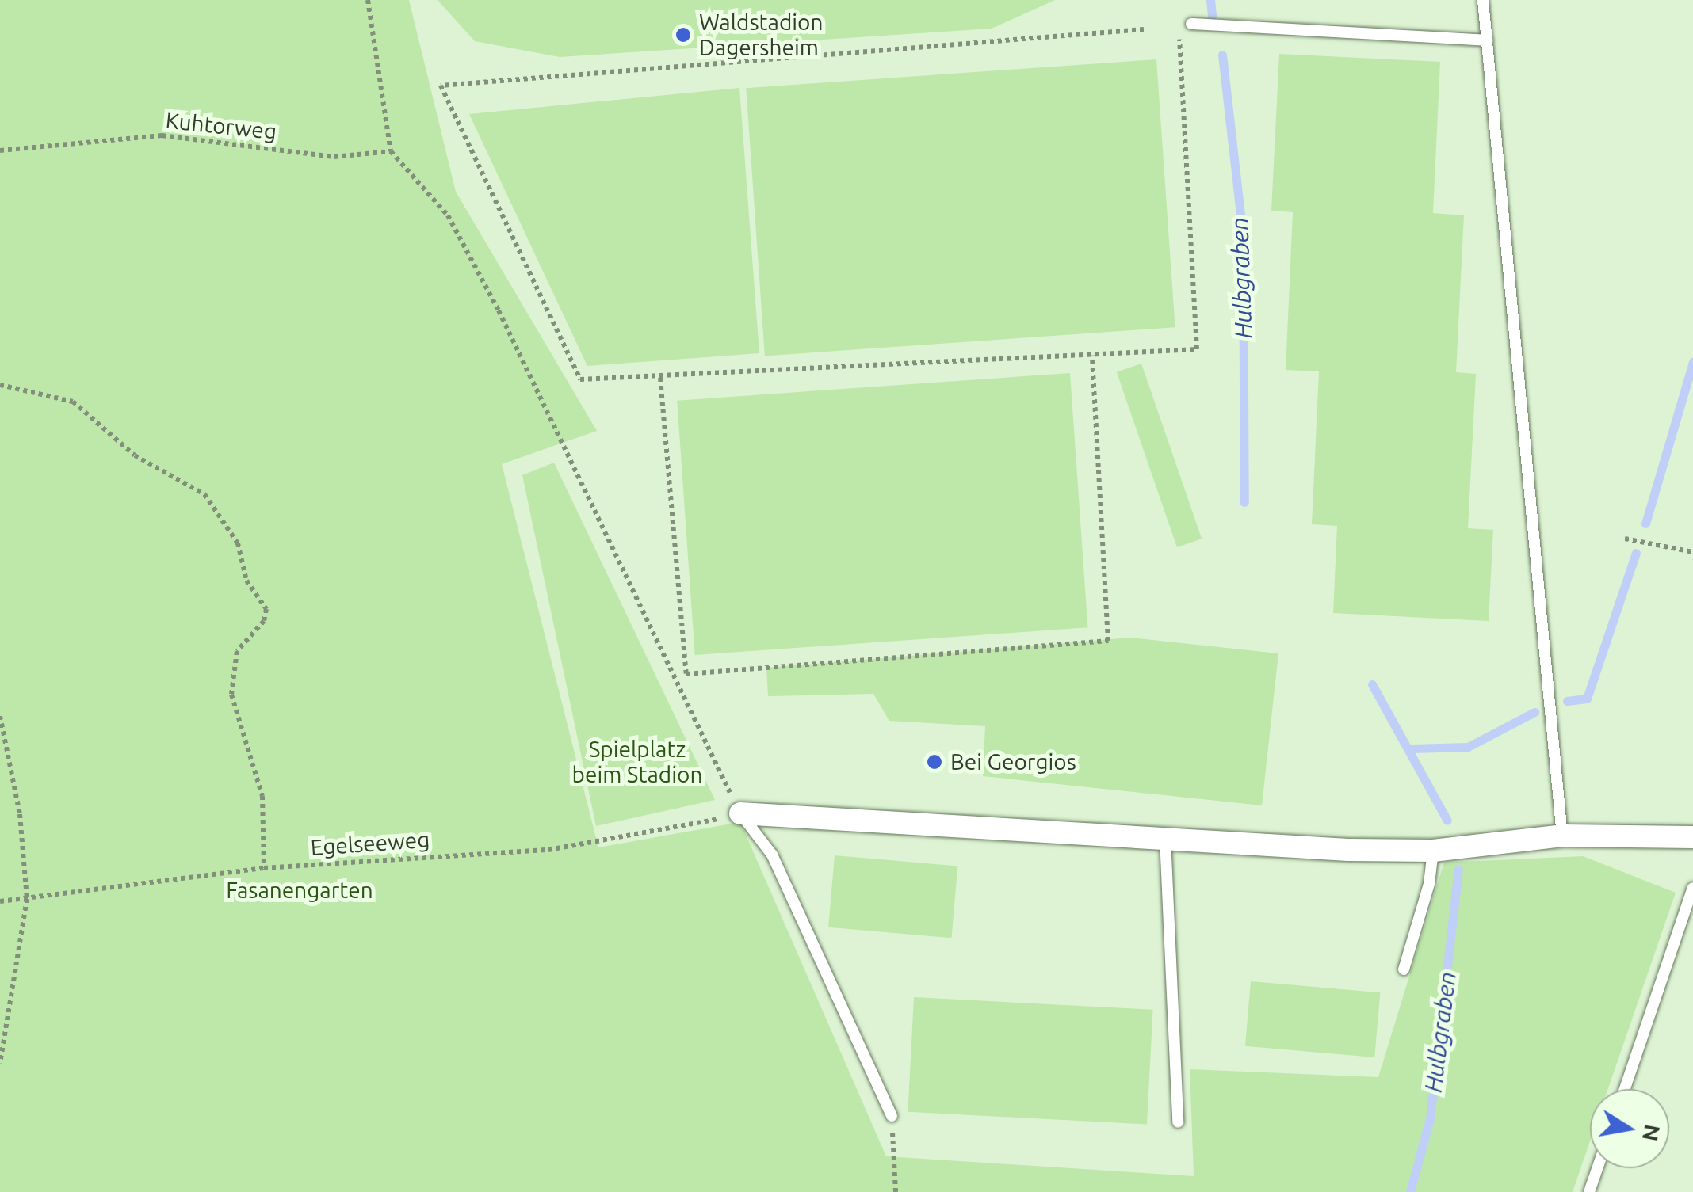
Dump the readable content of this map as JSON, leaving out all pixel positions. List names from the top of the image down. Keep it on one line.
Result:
{"streets":{"path":["Kuhtorweg","Egelseeweg"]},"water":["Hulbgraben"],"parks":["Spielplatz beim Stadion","Fasanengarten"],"places":["Waldstadion Dagersheim","Bei Georgios"],"north":"right"}
